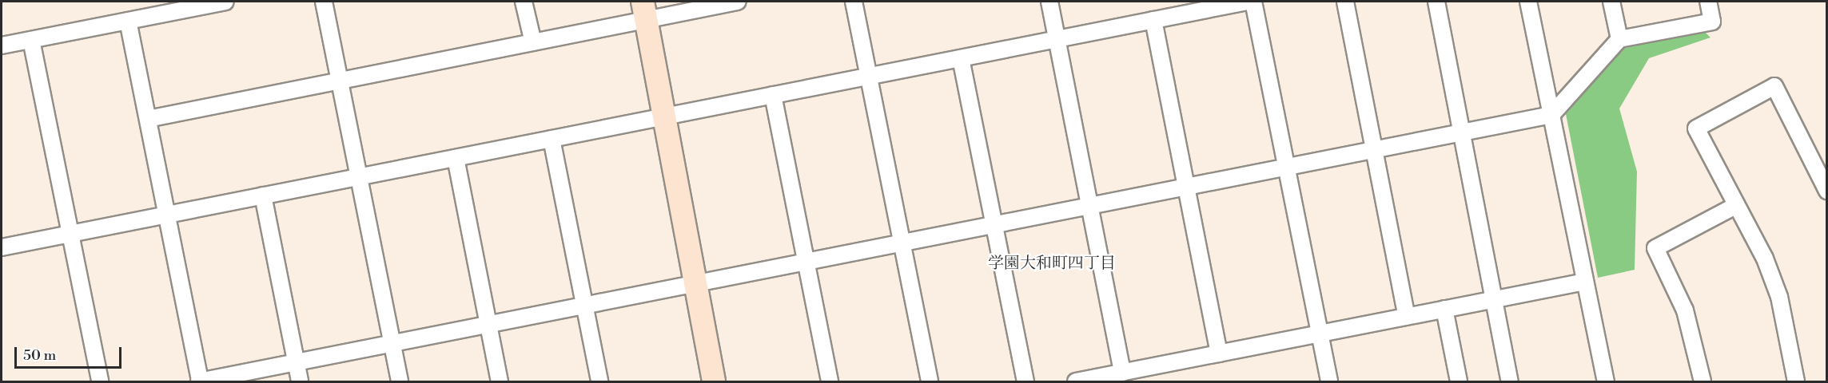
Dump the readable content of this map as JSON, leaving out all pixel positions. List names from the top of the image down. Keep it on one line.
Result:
{"districts":["学園大和町四丁目"],"scale_bar":"50 m"}
